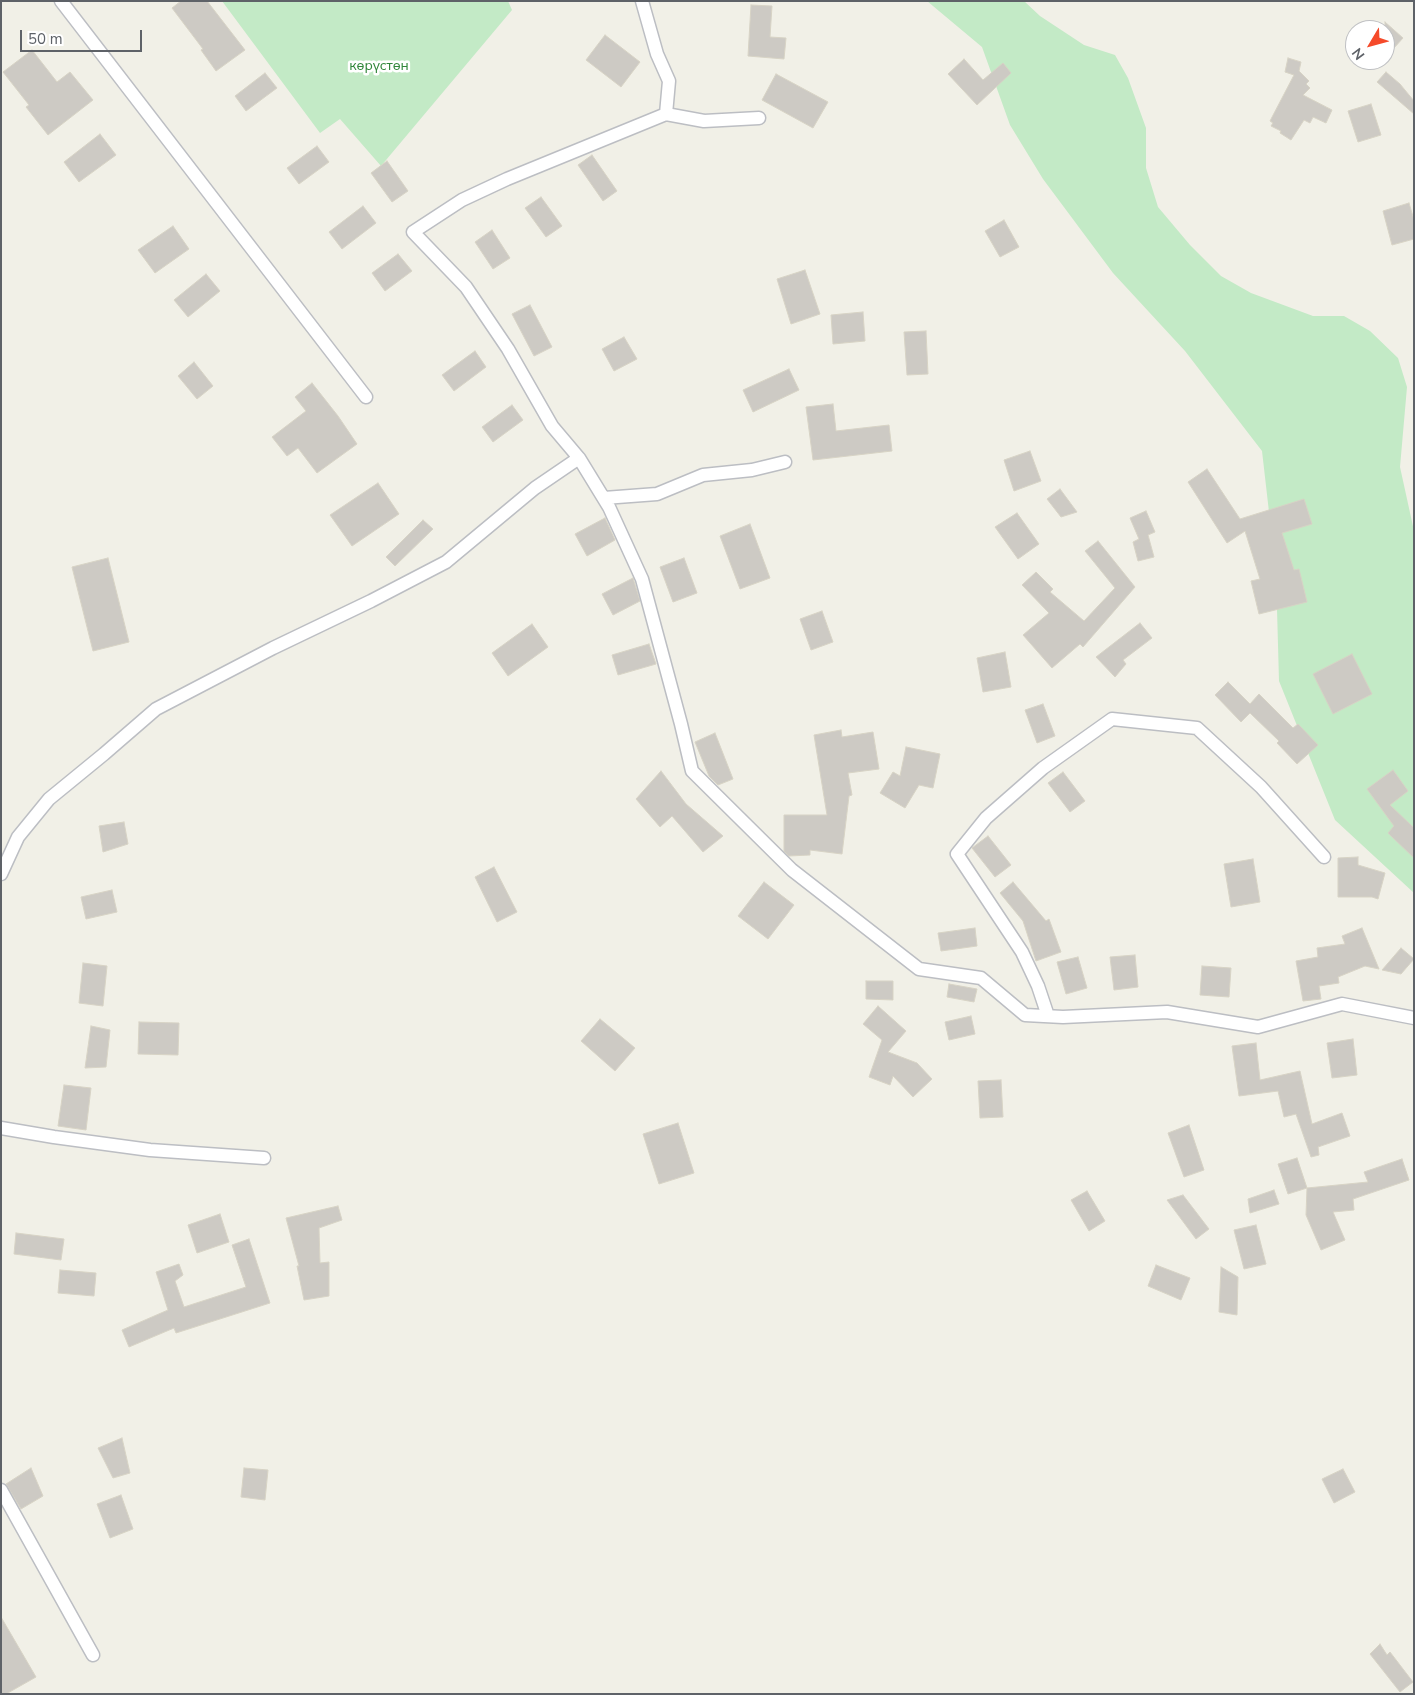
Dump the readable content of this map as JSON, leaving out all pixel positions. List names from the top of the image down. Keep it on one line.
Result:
{"parks":["көрүстөн"],"scale_bar":"50 m","north":"bottom left"}
